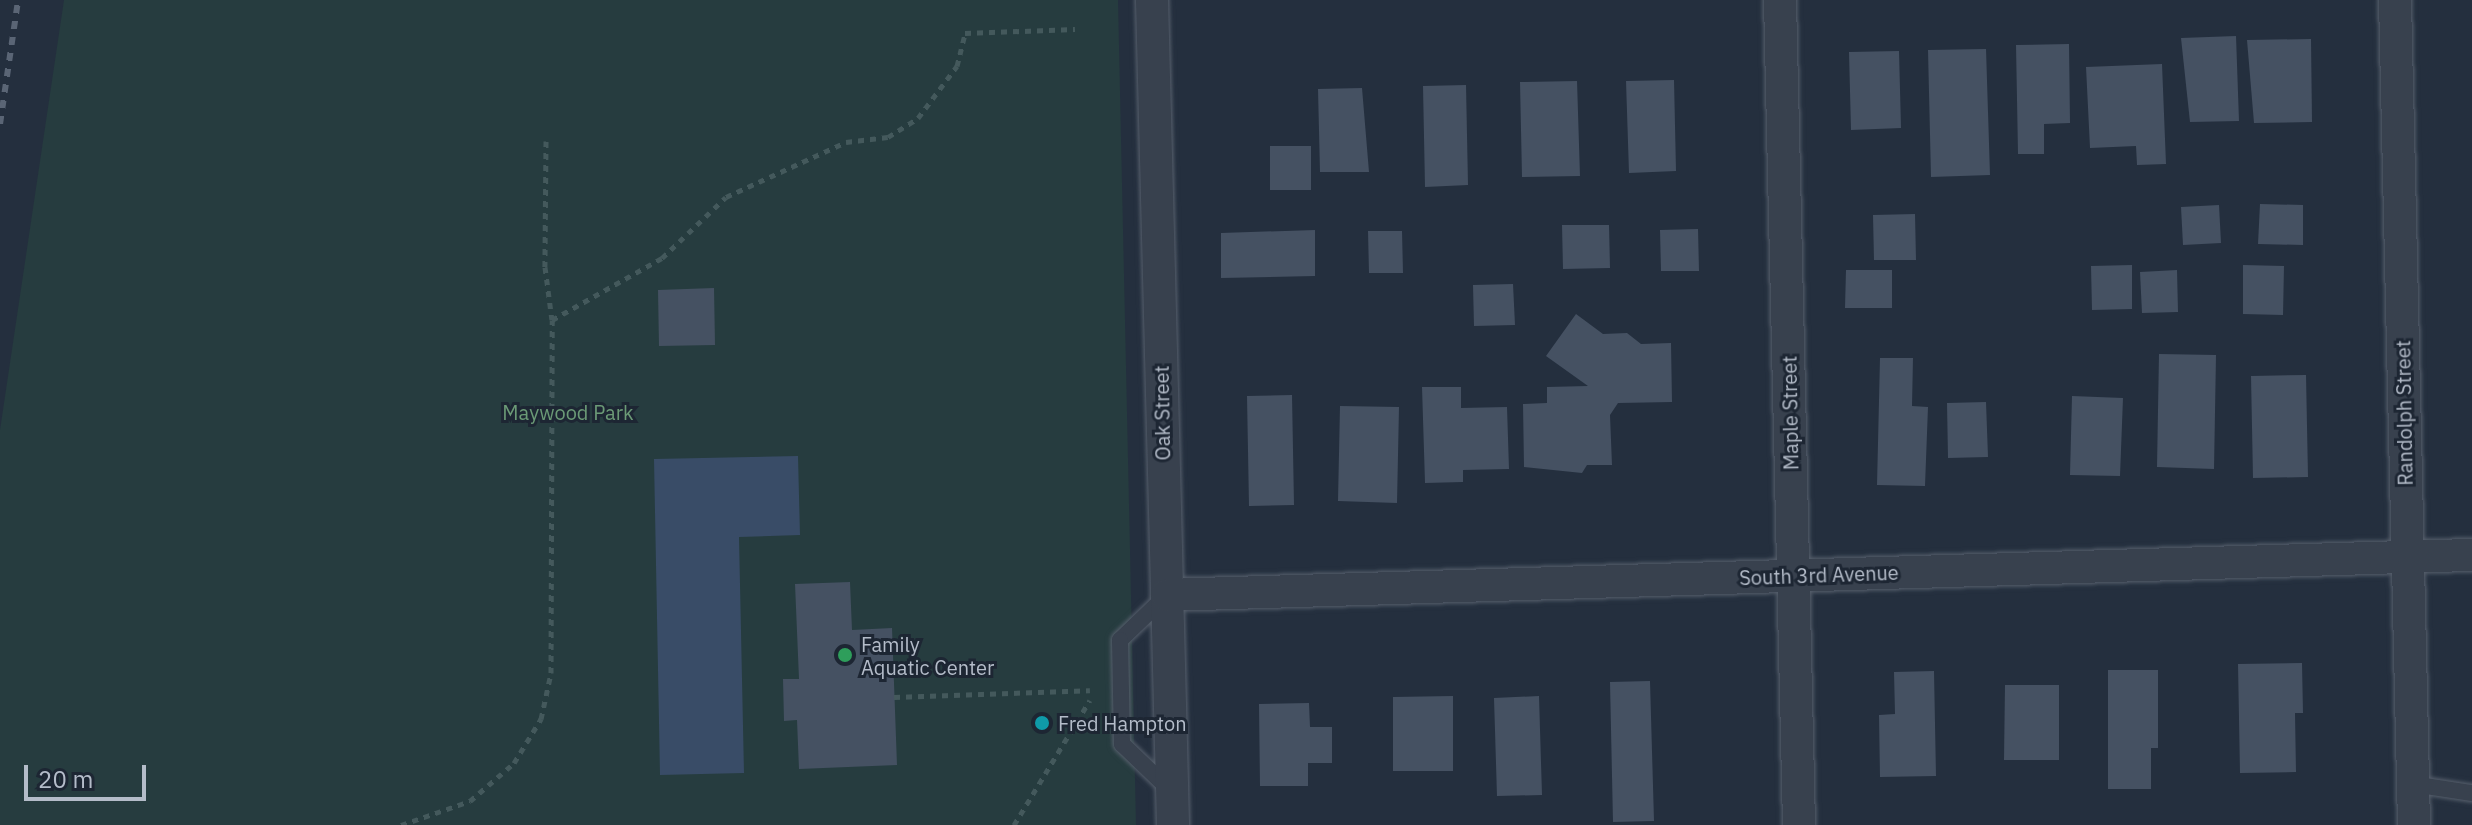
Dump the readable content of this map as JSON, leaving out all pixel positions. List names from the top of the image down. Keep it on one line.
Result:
{"streets":{"street":["Oak Street","Maple Street","Randolph Street","South 3rd Avenue"]},"crossings":[["Oak Street","South 3rd Avenue"],["Maple Street","South 3rd Avenue"],["Randolph Street","South 3rd Avenue"]],"parks":["Maywood Park"],"places":["Family Aquatic Center","Fred Hampton"],"scale_bar":"20 m"}
